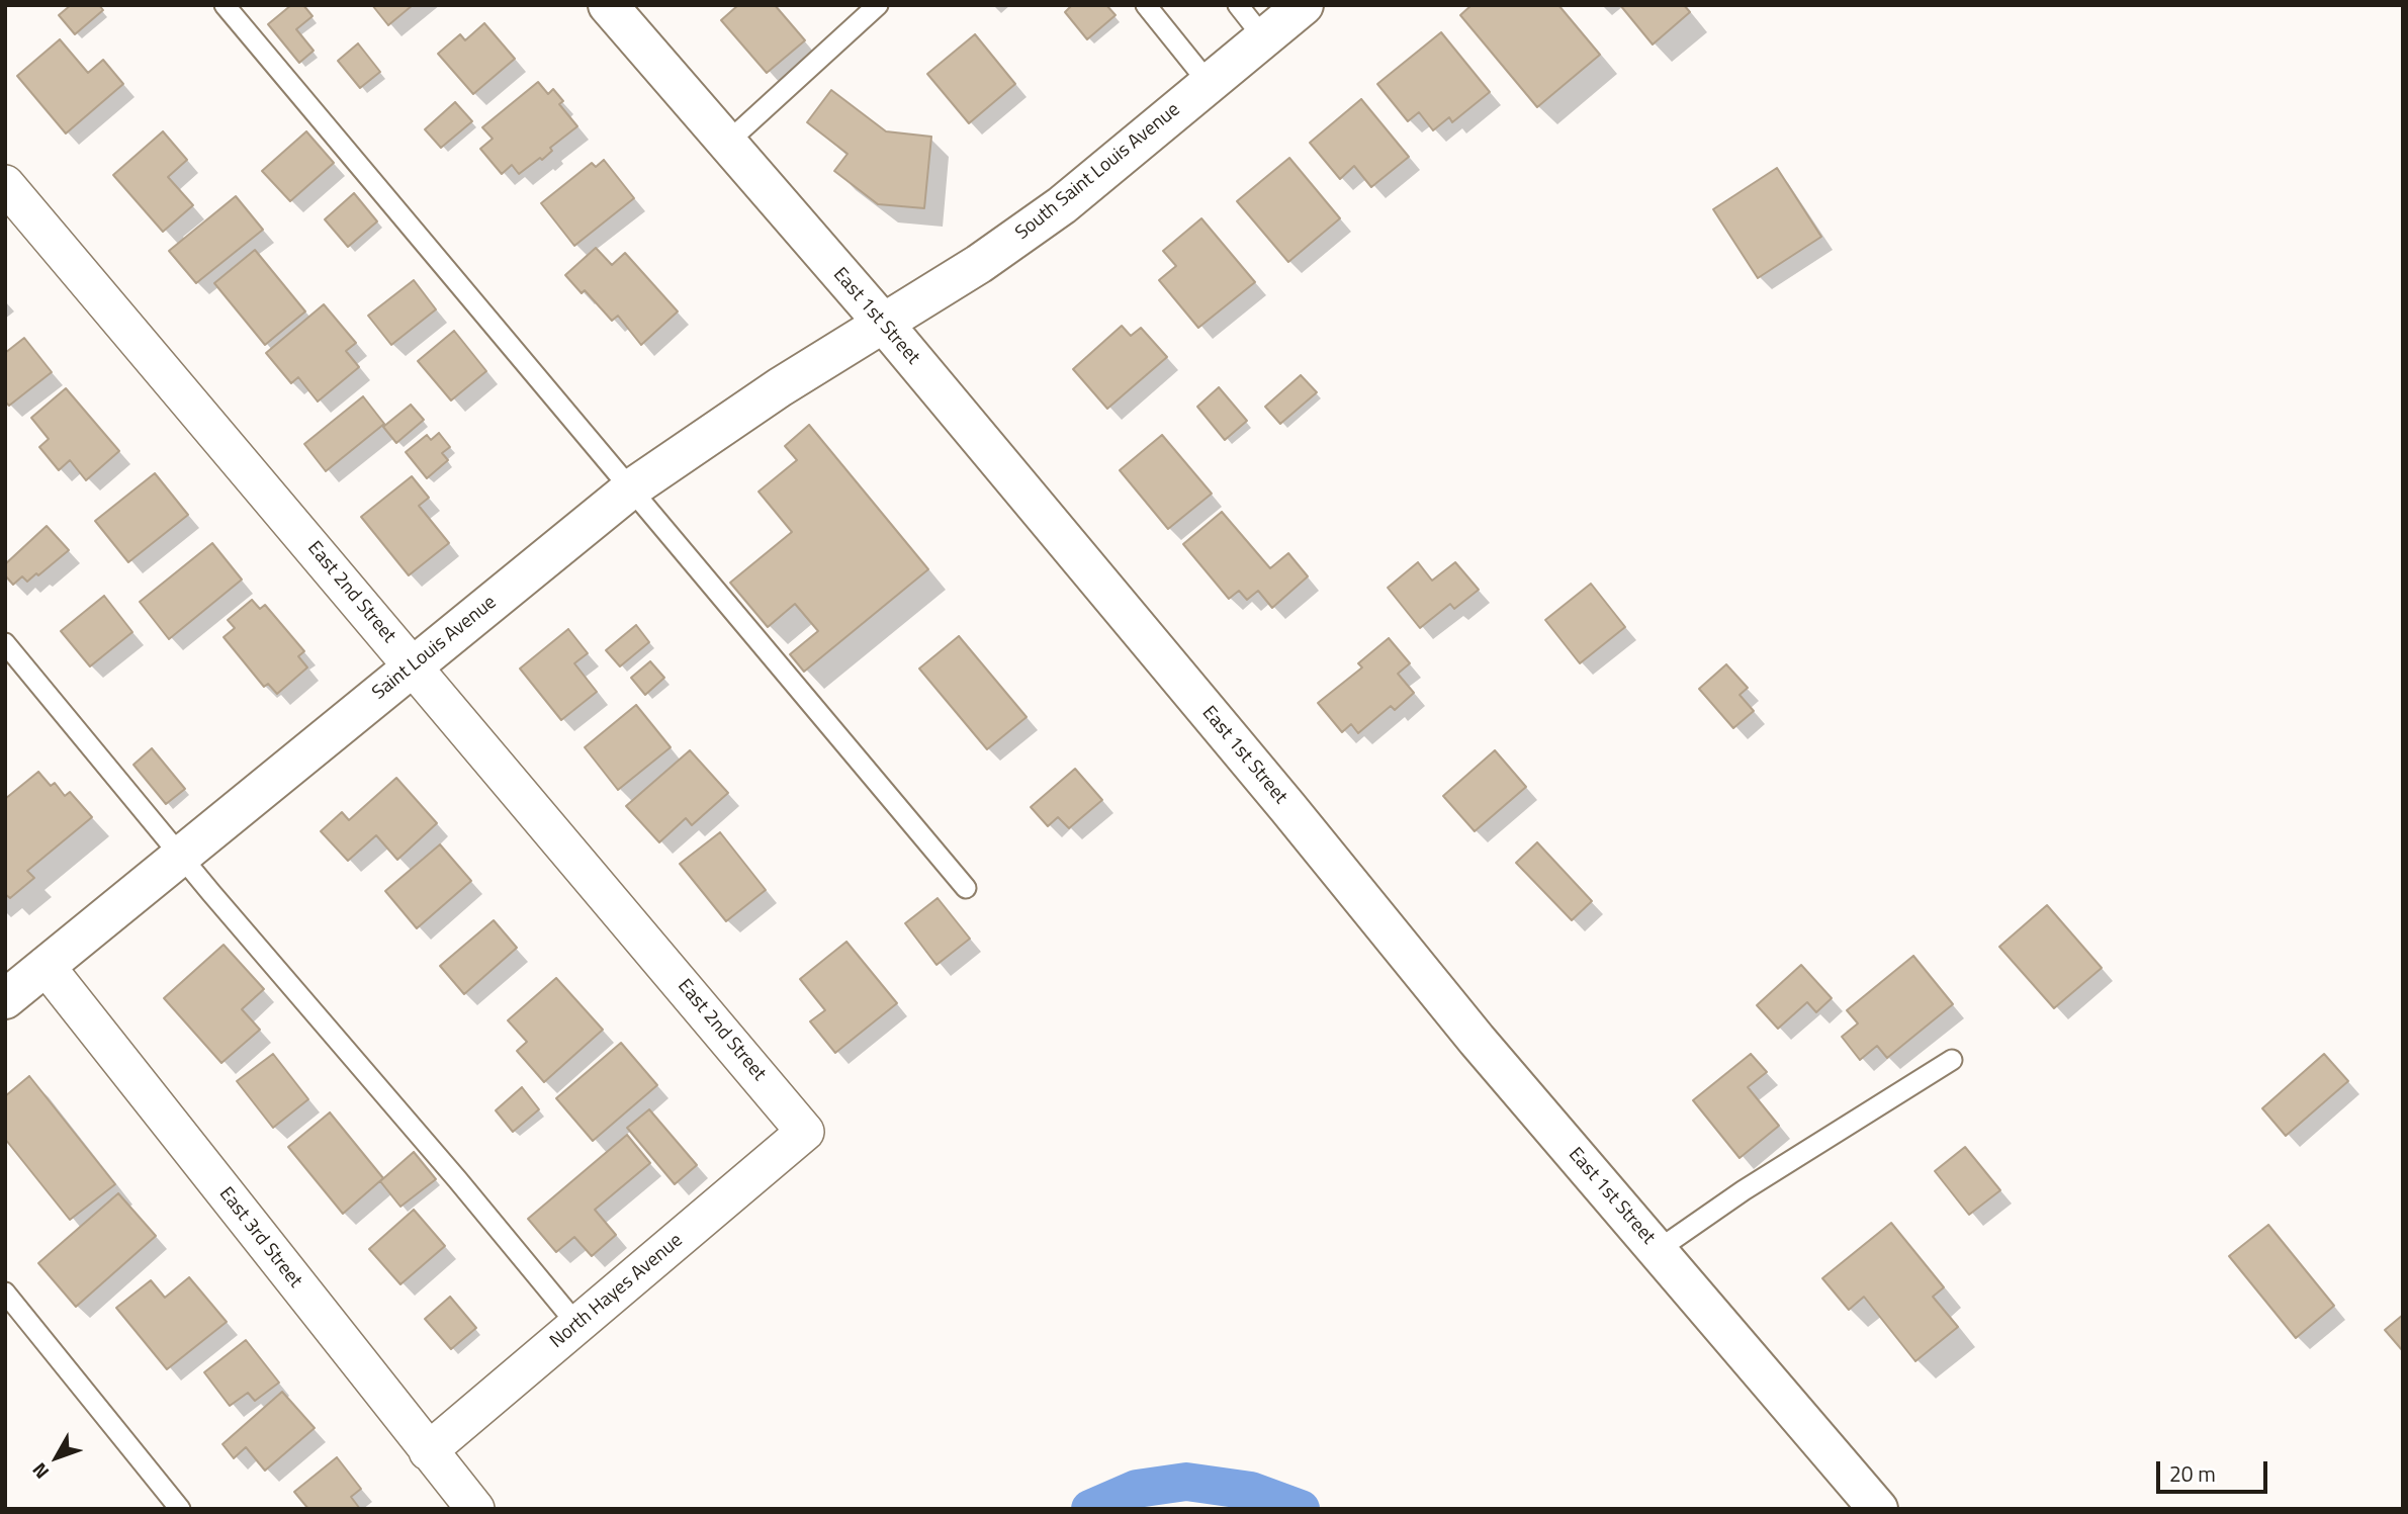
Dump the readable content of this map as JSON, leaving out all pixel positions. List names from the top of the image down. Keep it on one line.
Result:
{"streets":{"main road":["South Saint Louis Avenue","East 1st Street","Saint Louis Avenue"],"street":["East 2nd Street","East 3rd Street","North Hayes Avenue"]},"crossings":[["South Saint Louis Avenue","East 1st Street"],["South Saint Louis Avenue","Saint Louis Avenue"],["East 1st Street","Saint Louis Avenue"],["East 2nd Street","Saint Louis Avenue"],["East 2nd Street","North Hayes Avenue"],["Saint Louis Avenue","East 3rd Street"],["East 3rd Street","North Hayes Avenue"]],"scale_bar":"20 m","north":"bottom left"}
